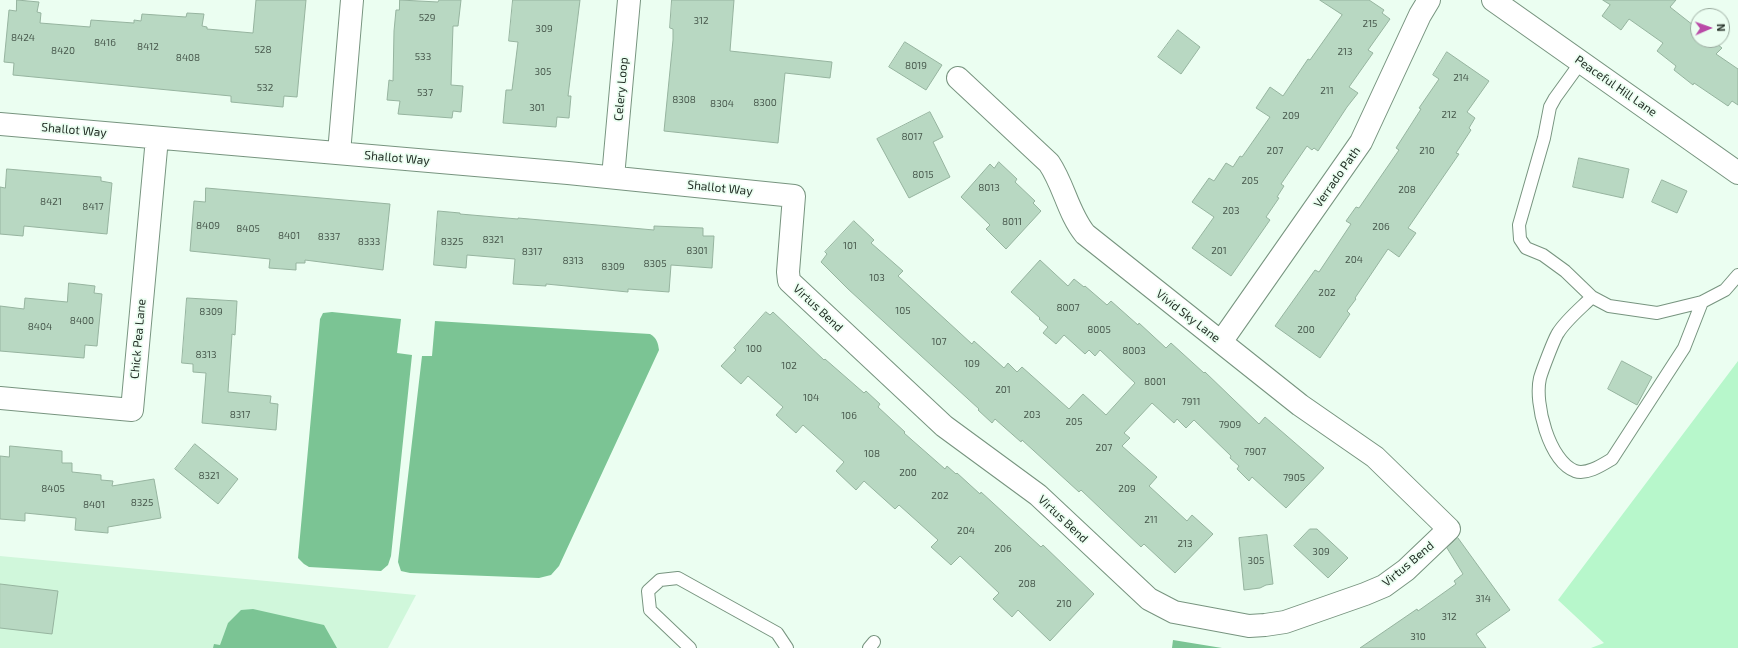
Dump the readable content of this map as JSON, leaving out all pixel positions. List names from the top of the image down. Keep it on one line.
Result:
{"streets":{"street":["Peaceful Hill Lane","Celery Loop","Shallot Way","Verrado Path","Virtus Bend","Vivid Sky Lane","Chick Pea Lane"]},"crossings":[["Celery Loop","Shallot Way"],["Shallot Way","Virtus Bend"],["Shallot Way","Chick Pea Lane"],["Verrado Path","Vivid Sky Lane"],["Virtus Bend","Vivid Sky Lane"]],"house_numbers":["529","312","215","309","8424","8416","8412","528","8420","213","533","8408","8019","305","214","532","211","537","8308","8300","8304","301","212","209","8017","207","210","8015","205","8013","208","8421","8417","203","8011","8409","206","8405","8401","8337","8321","8333","8325","101","8301","201","8317","204","8313","8305","8309","103","202","8007","105","8309","8400","8404","8005","200","107","100","8003","8313","109","102","8001","201","104","7911","8317","203","106","205","7909","207","7907","108","200","8321","7905","8405","209","202","8325","8401","211","204","213","206","309","305","208","314","210","312","310"],"north":"right"}
